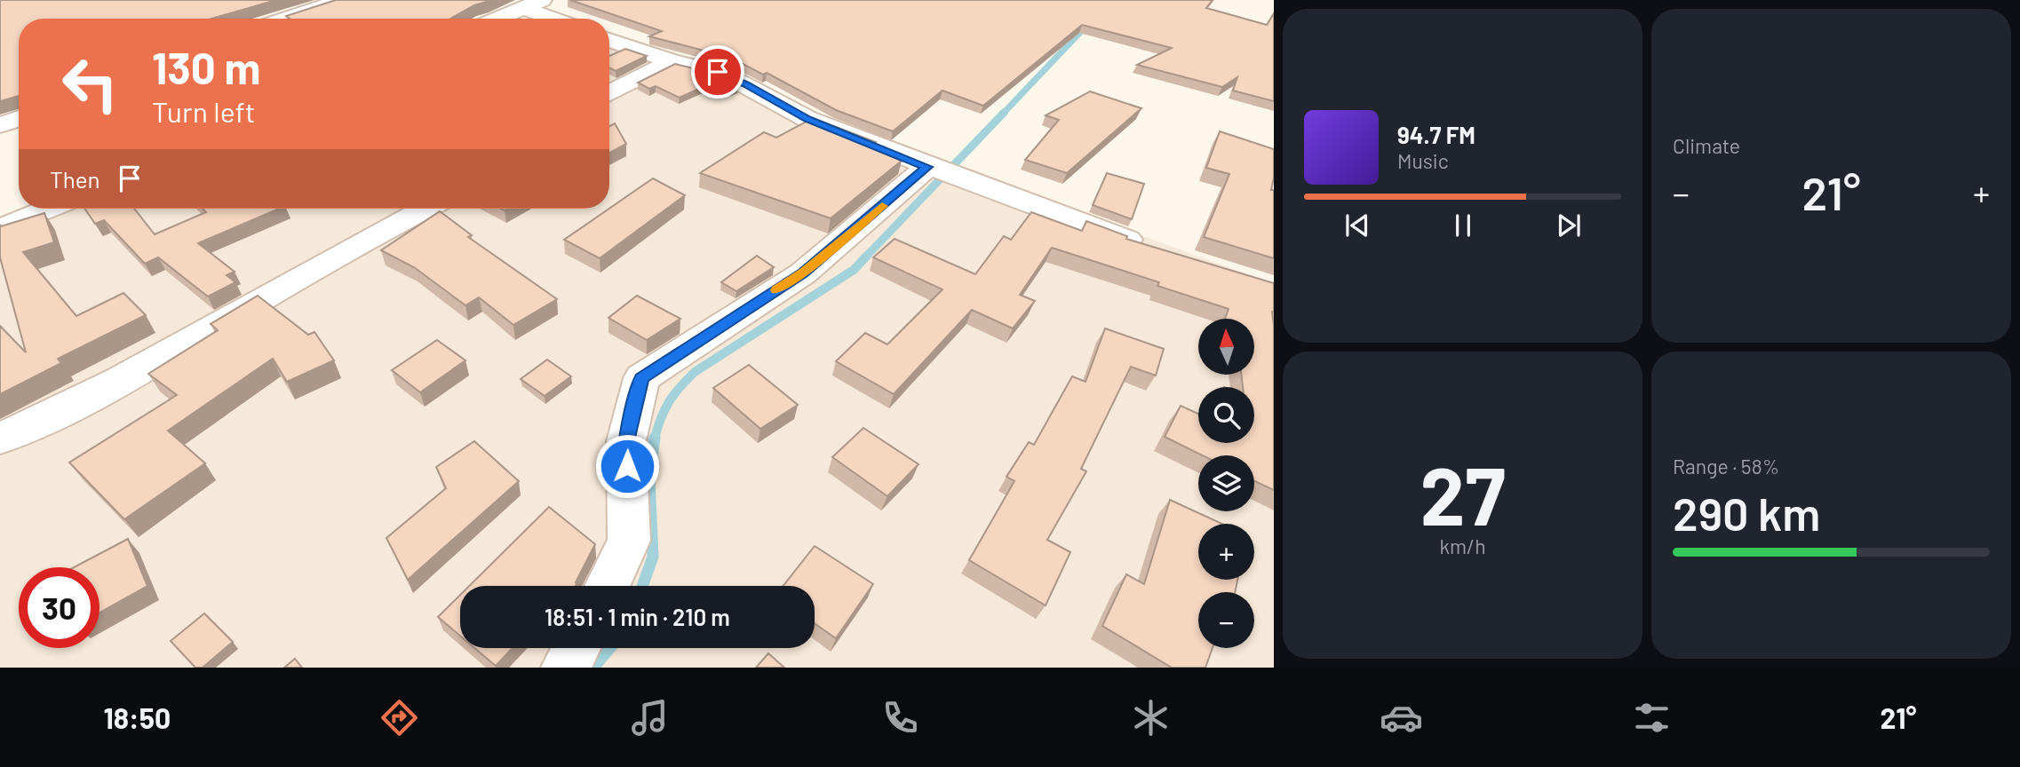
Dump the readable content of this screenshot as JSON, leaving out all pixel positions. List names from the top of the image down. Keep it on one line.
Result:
{"north":"top","page":{"tile":["Climate",["27","km/h"],["Range · 58%","290 km"]],"turn":["130 m","Turn left"],"song":["94.7 FM","Music"],"then":"Then","heat":["−","21°","+"],"map_buttons":["+","−"],"limit":"30","trip":"18:51 · 1 min · 210 m","tabs":["18:50","21°"]}}
